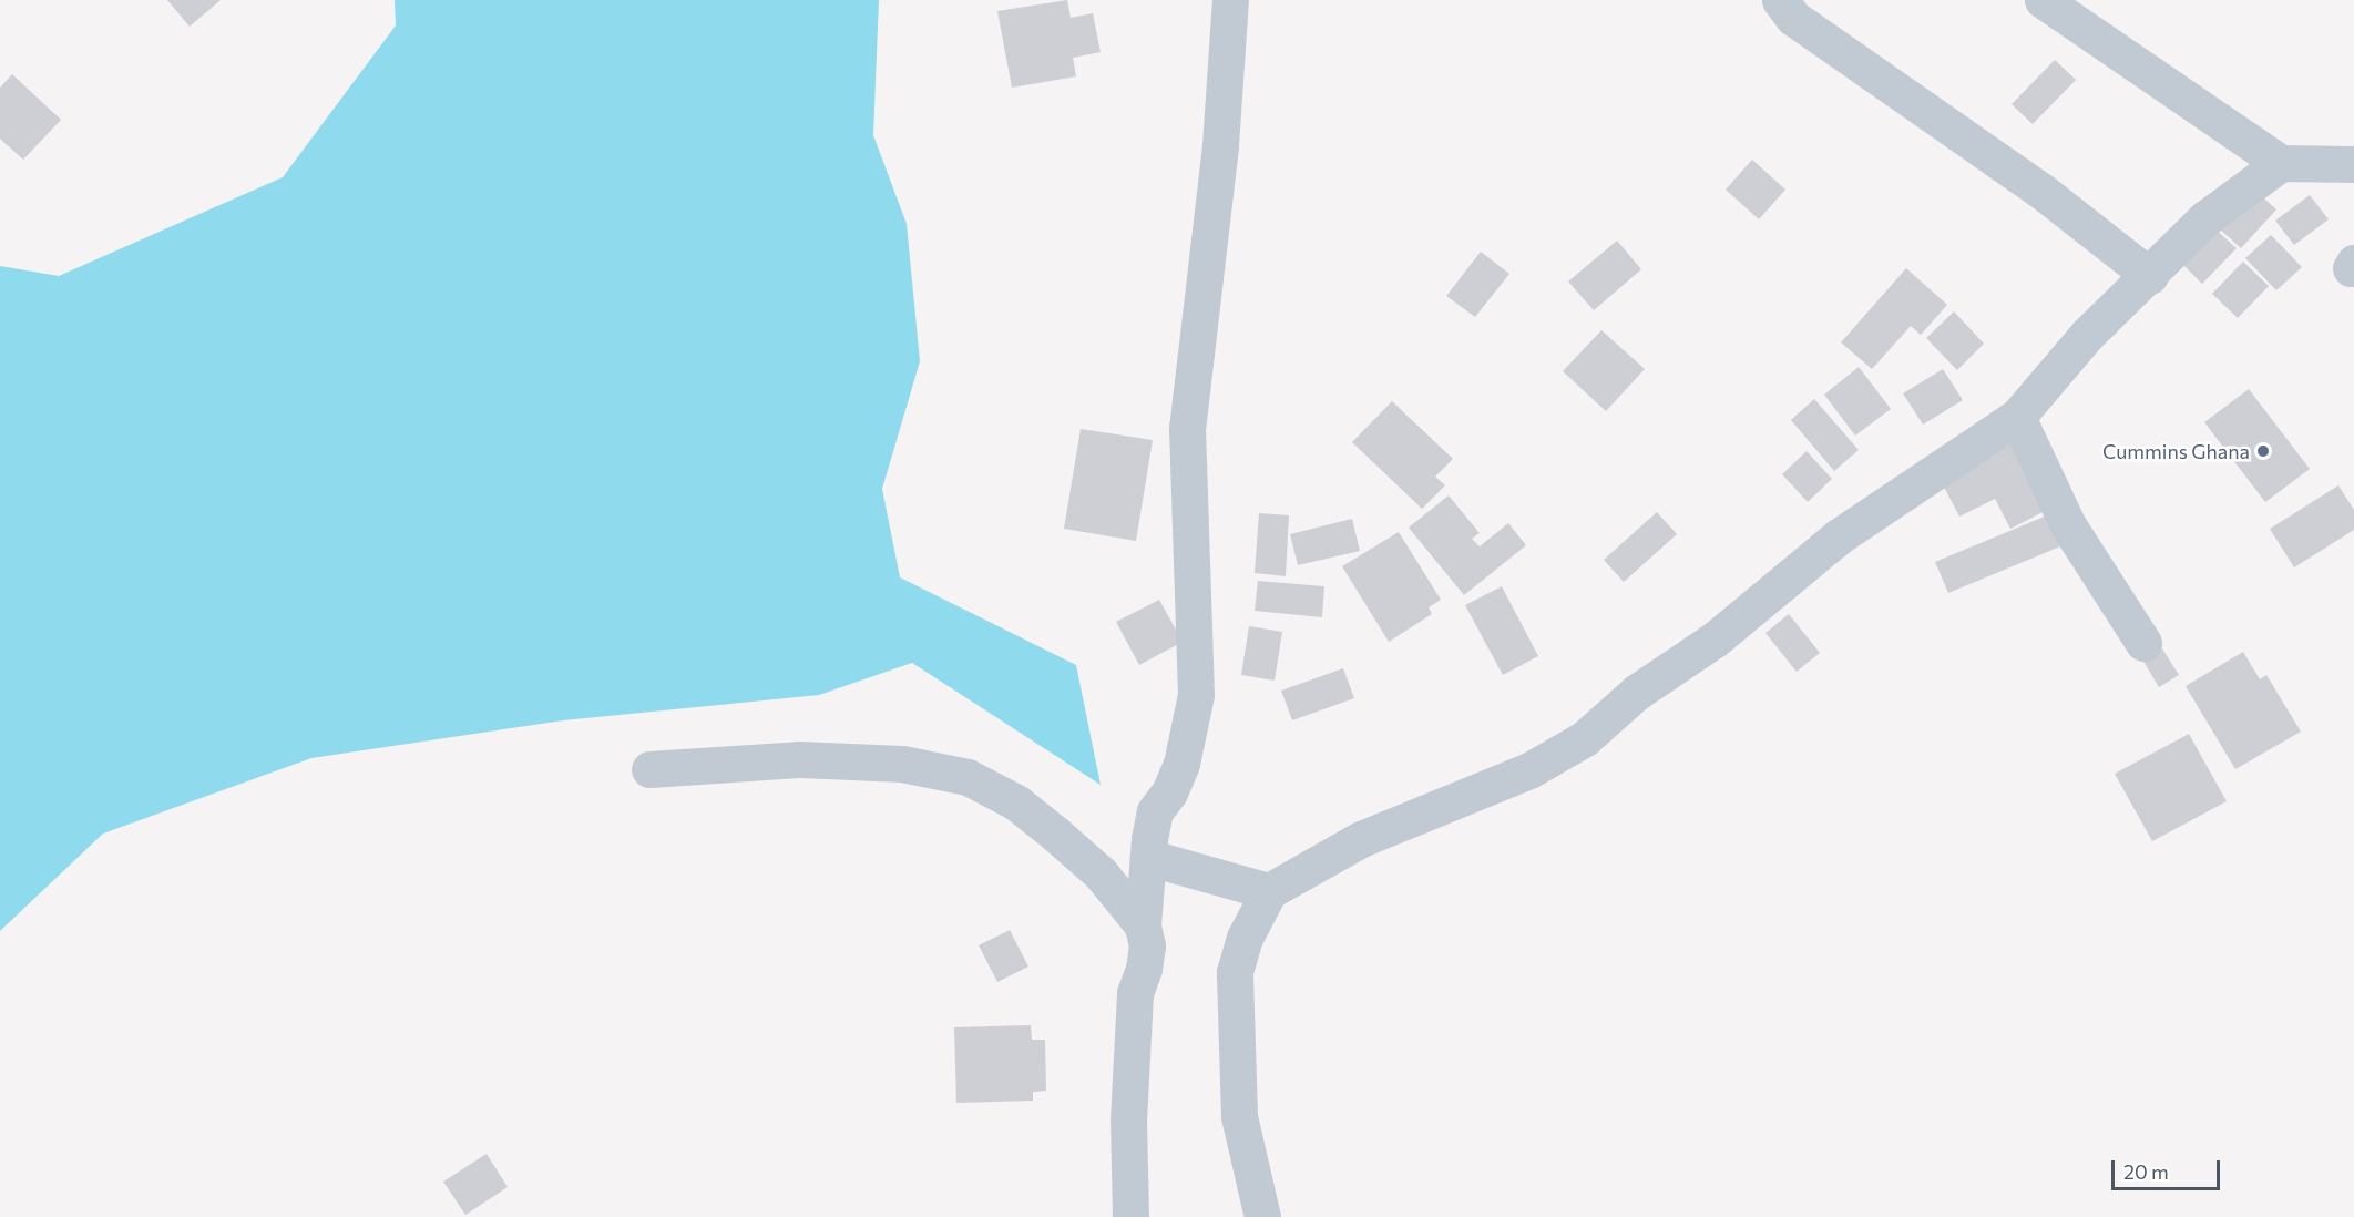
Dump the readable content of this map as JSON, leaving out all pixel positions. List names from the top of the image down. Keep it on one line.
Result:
{"places":["Cummins Ghana"],"scale_bar":"20 m"}
